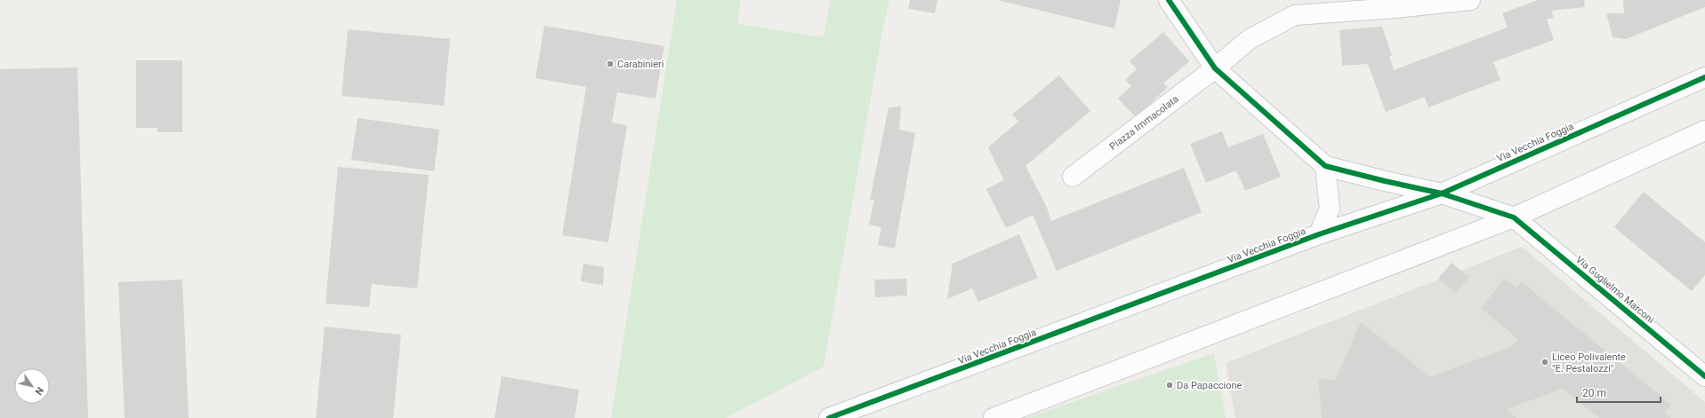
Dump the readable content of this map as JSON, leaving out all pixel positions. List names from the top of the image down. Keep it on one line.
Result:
{"streets":{"street":["Piazza Immacolata","Via Vecchia Foggia","Via Guglielmo Marconi"]},"places":["Carabinieri","Liceo Polivalente \"E. Pestalozzi\"","Da Papaccione"],"scale_bar":"20 m","north":"bottom right"}
